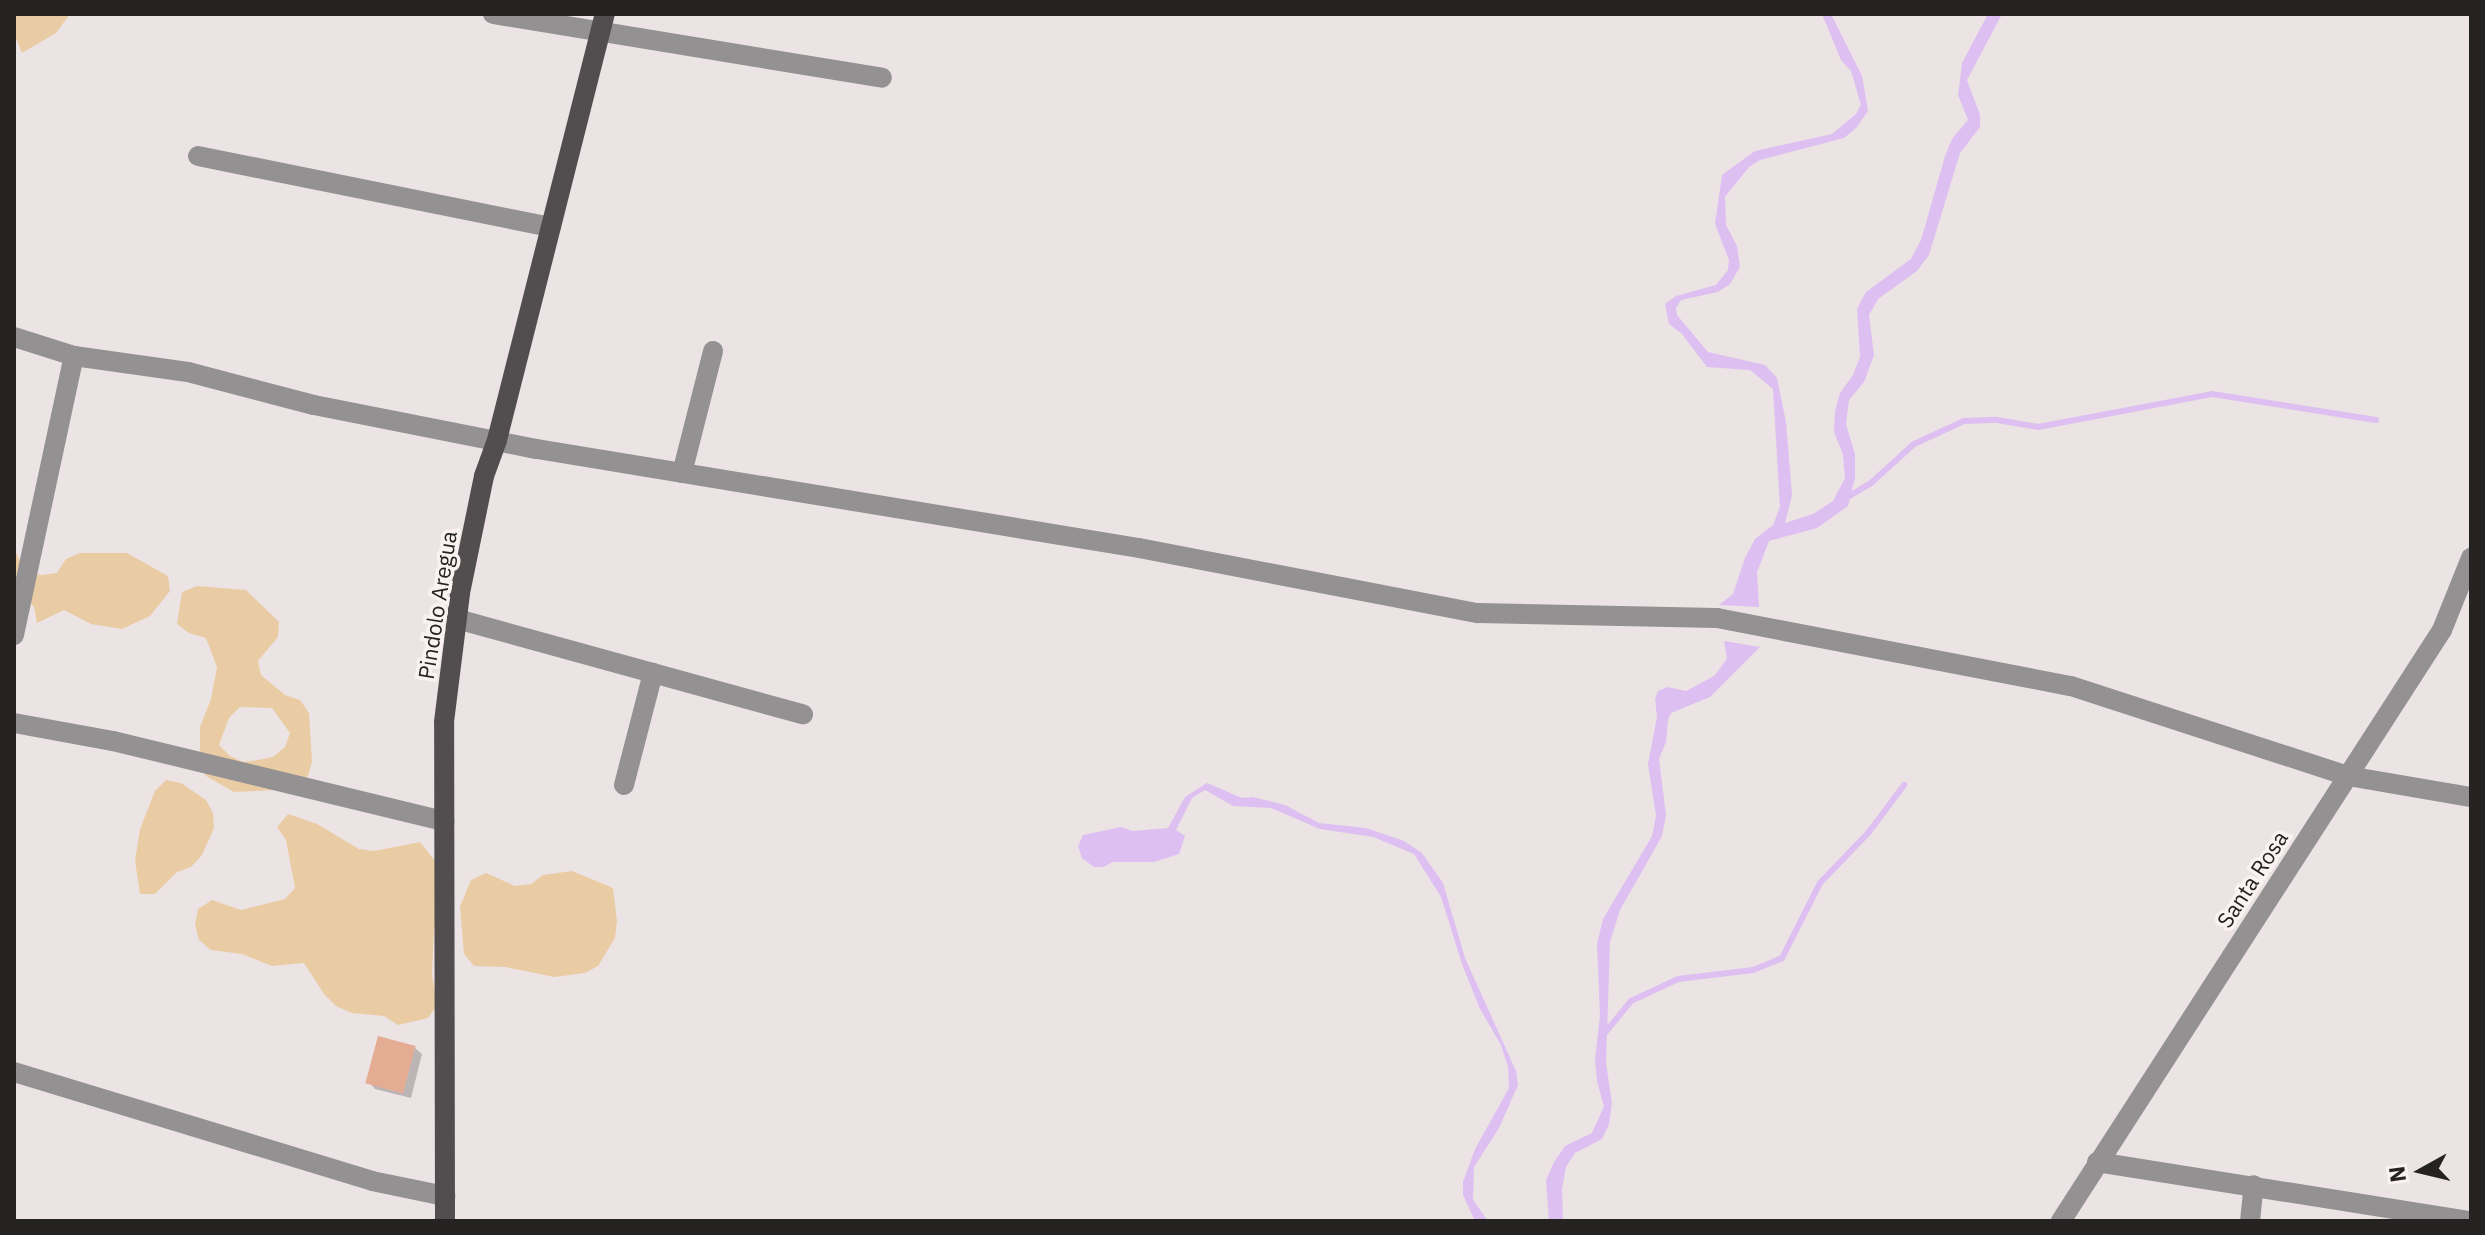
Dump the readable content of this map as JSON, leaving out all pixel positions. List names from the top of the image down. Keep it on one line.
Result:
{"streets":{"main road":["Pindolo Aregua"],"street":["Santa Rosa"]},"north":"left"}
